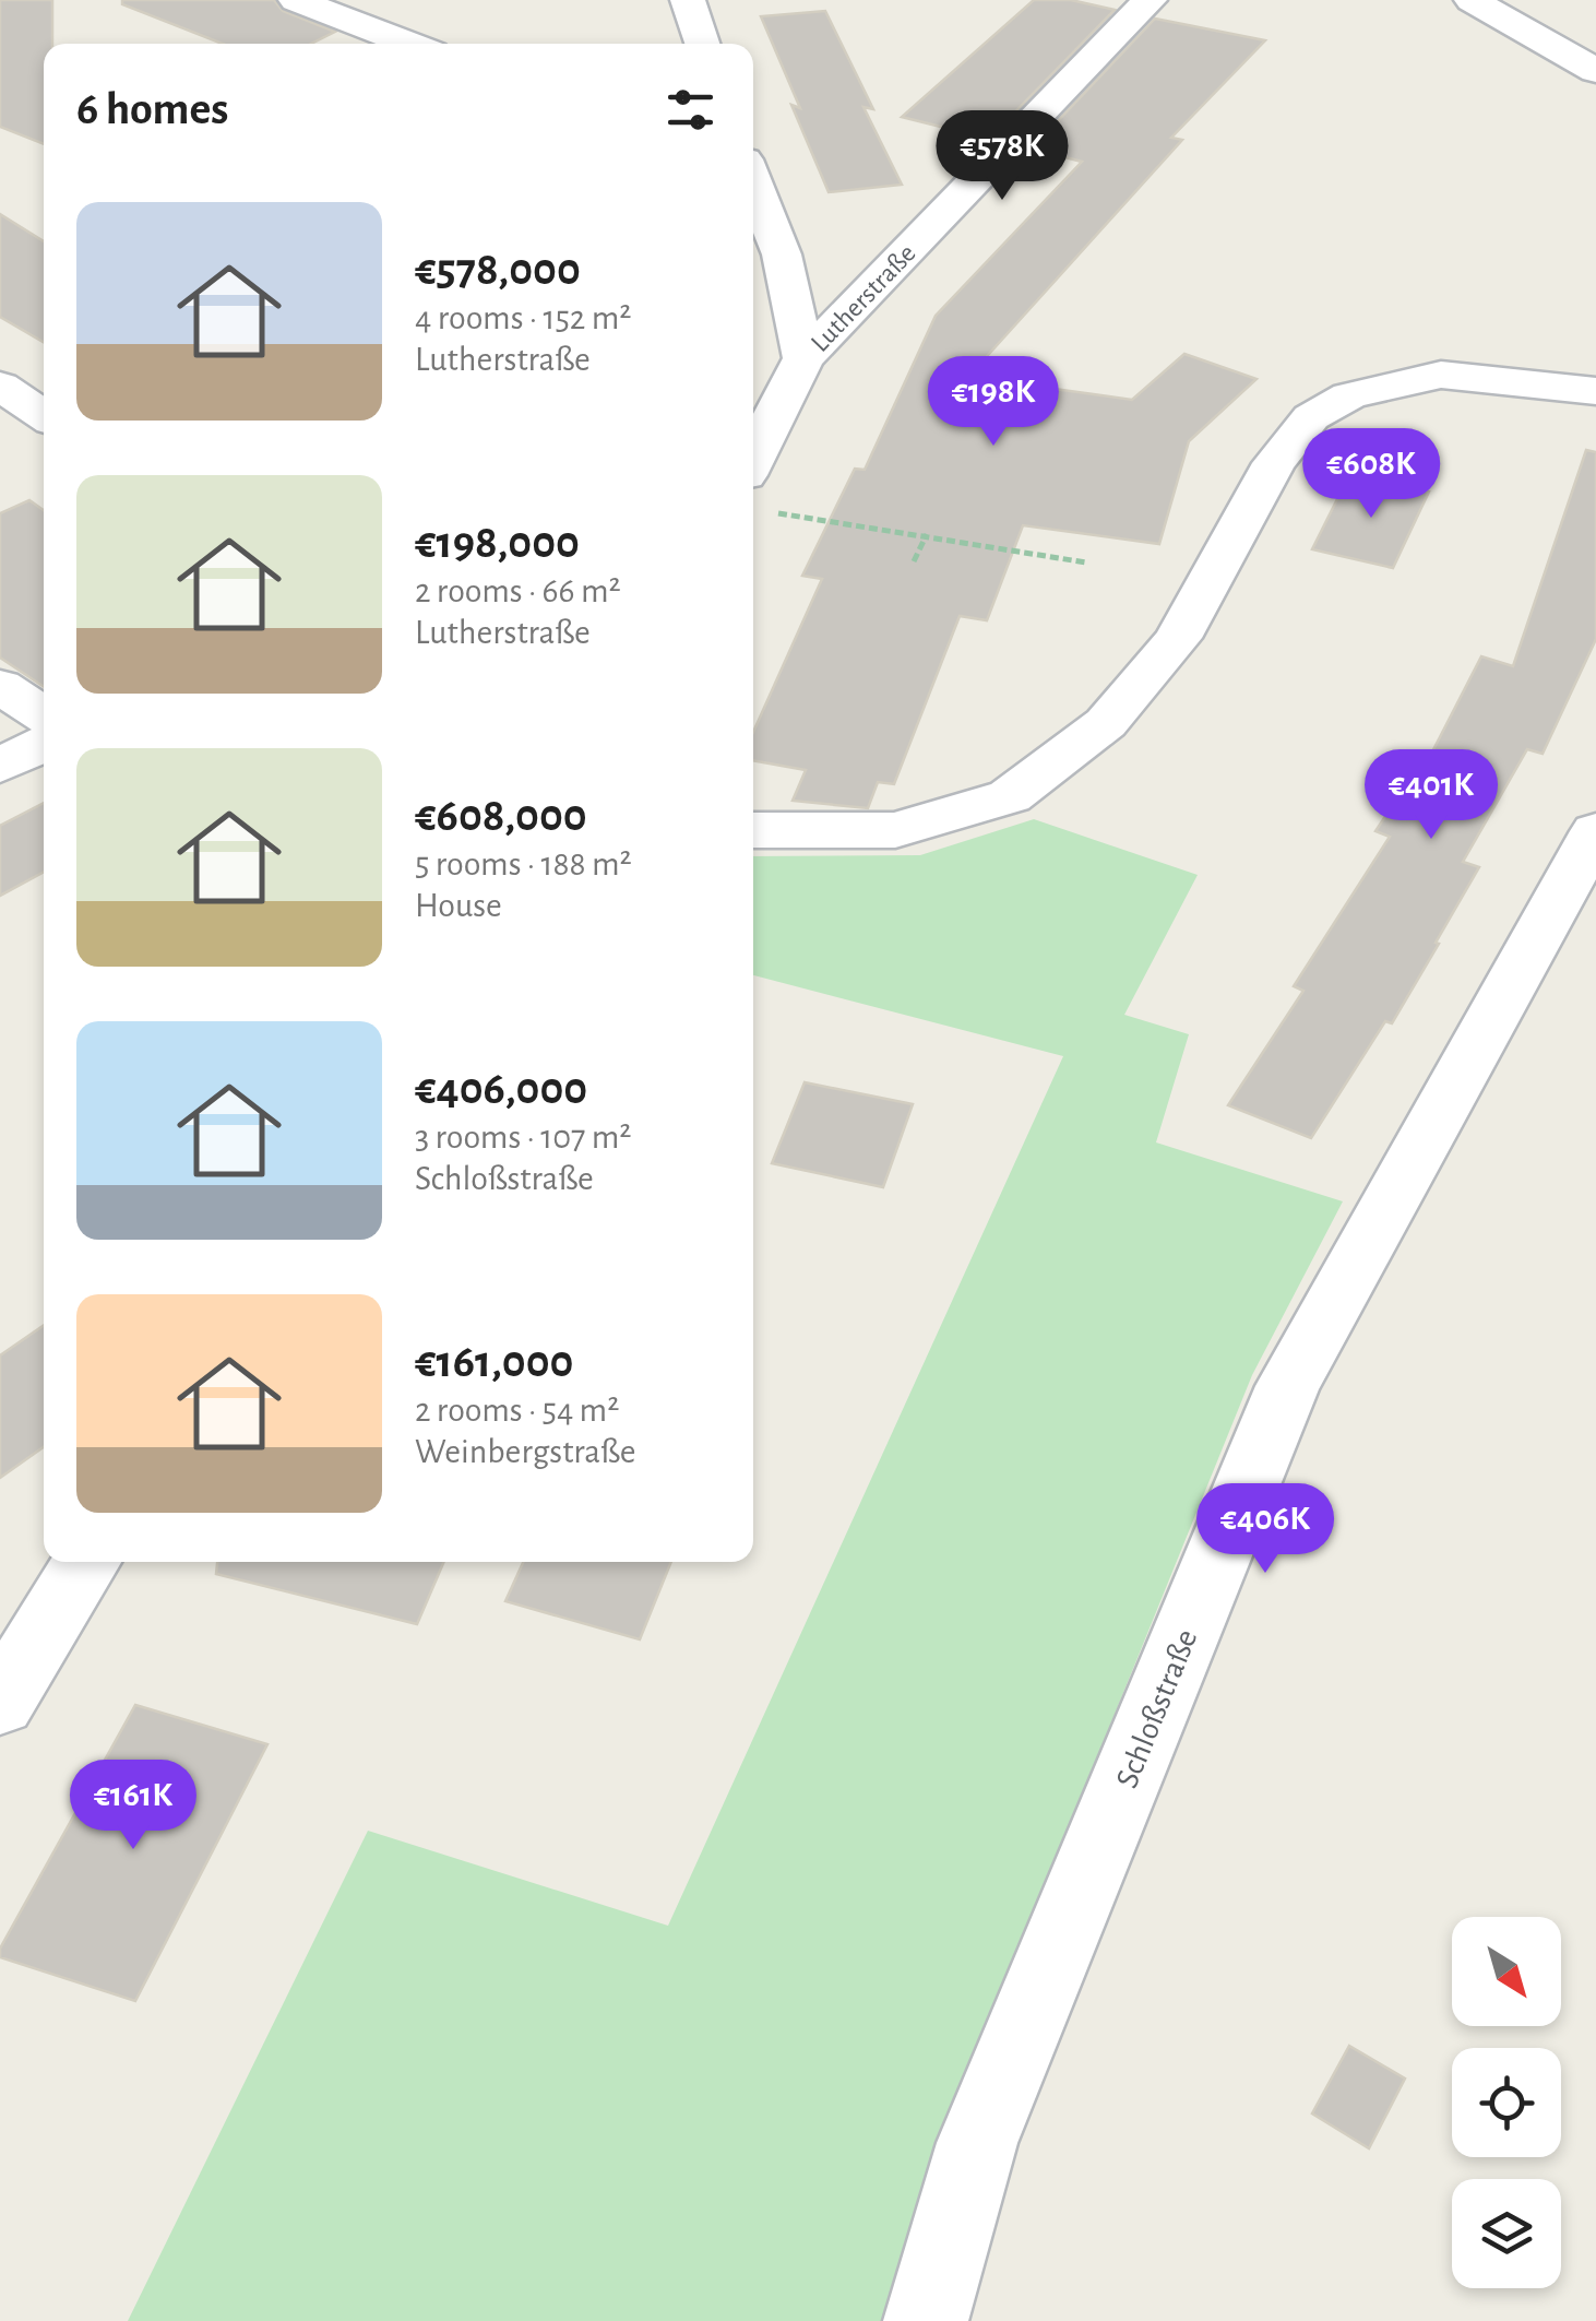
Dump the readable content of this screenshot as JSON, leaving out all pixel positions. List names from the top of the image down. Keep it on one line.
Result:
{"streets":{"street":["Lutherstraße","Schloßstraße"]},"north":"bottom right","page":{"heading":"6 homes","price":["€578K","€198K","€608K","€401K","€406K","€161K"],"list":[{"name":"€578,000","note":"4 rooms · 152 m² · Lutherstraße"},{"name":"€198,000","note":"2 rooms · 66 m² · Lutherstraße"},{"name":"€608,000","note":"5 rooms · 188 m² · House"},{"name":"€406,000","note":"3 rooms · 107 m² · Schloßstraße"},{"name":"€161,000","note":"2 rooms · 54 m² · Weinbergstraße"}]}}
